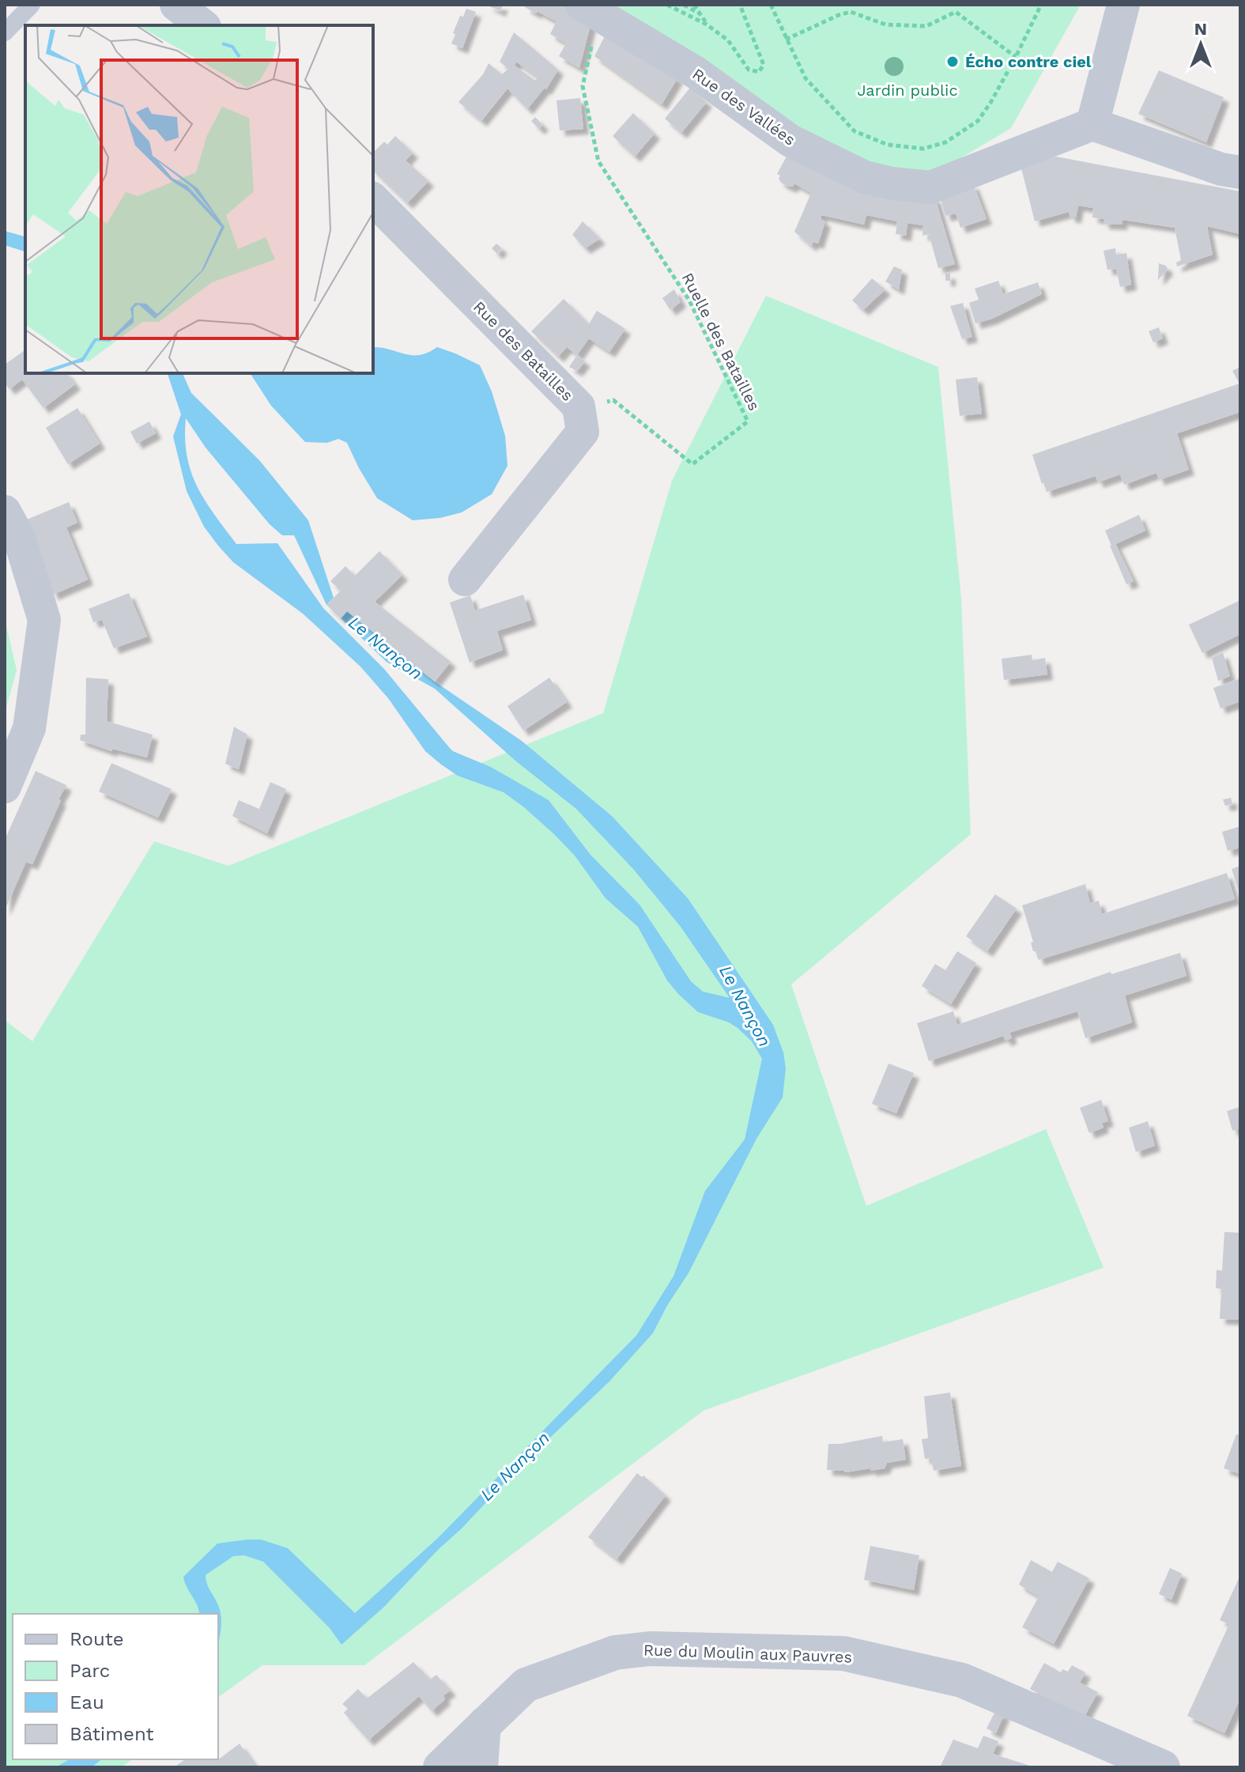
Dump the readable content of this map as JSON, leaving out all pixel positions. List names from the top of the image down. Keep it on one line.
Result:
{"streets":{"street":["Rue des Vallées","Rue des Batailles","Rue du Moulin aux Pauvres"],"path":["Ruelle des Batailles"]},"crossings":[["Rue des Vallées","Ruelle des Batailles"],["Ruelle des Batailles","Rue des Batailles"]],"water":["Le Nançon"],"parks":["Jardin public"],"places":["Écho contre ciel"],"legend":["Route","Parc","Eau","Bâtiment"],"north":"top"}
